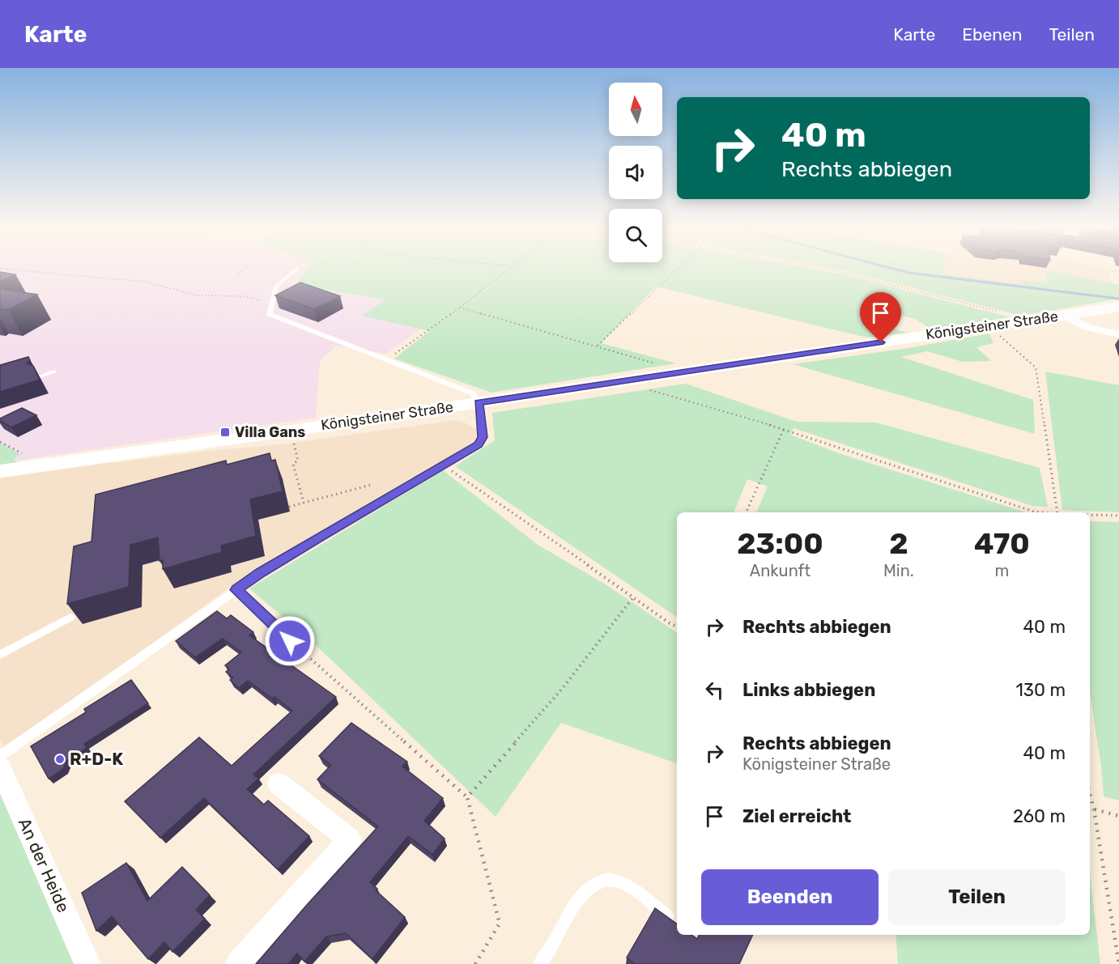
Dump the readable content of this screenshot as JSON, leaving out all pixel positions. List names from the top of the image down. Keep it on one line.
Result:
{"streets":{"main road":["Königsteiner Straße"],"street":["An der Heide"]},"places":{"transit":["Villa Gans"],"other":["R+D-K"]},"north":"top","page":{"header":"Karte","nav":["Karte","Ebenen","Teilen"],"turn":["40 m","Rechts abbiegen"],"eta":["23:00","Ankunft","2","Min.","470","m"],"list":[{"name":"Rechts abbiegen","value":"40 m"},{"name":"Links abbiegen","value":"130 m"},{"name":"Rechts abbiegen","note":"Königsteiner Straße","value":"40 m"},{"name":"Ziel erreicht","value":"260 m"}],"buttons":["Beenden","Teilen"]}}
